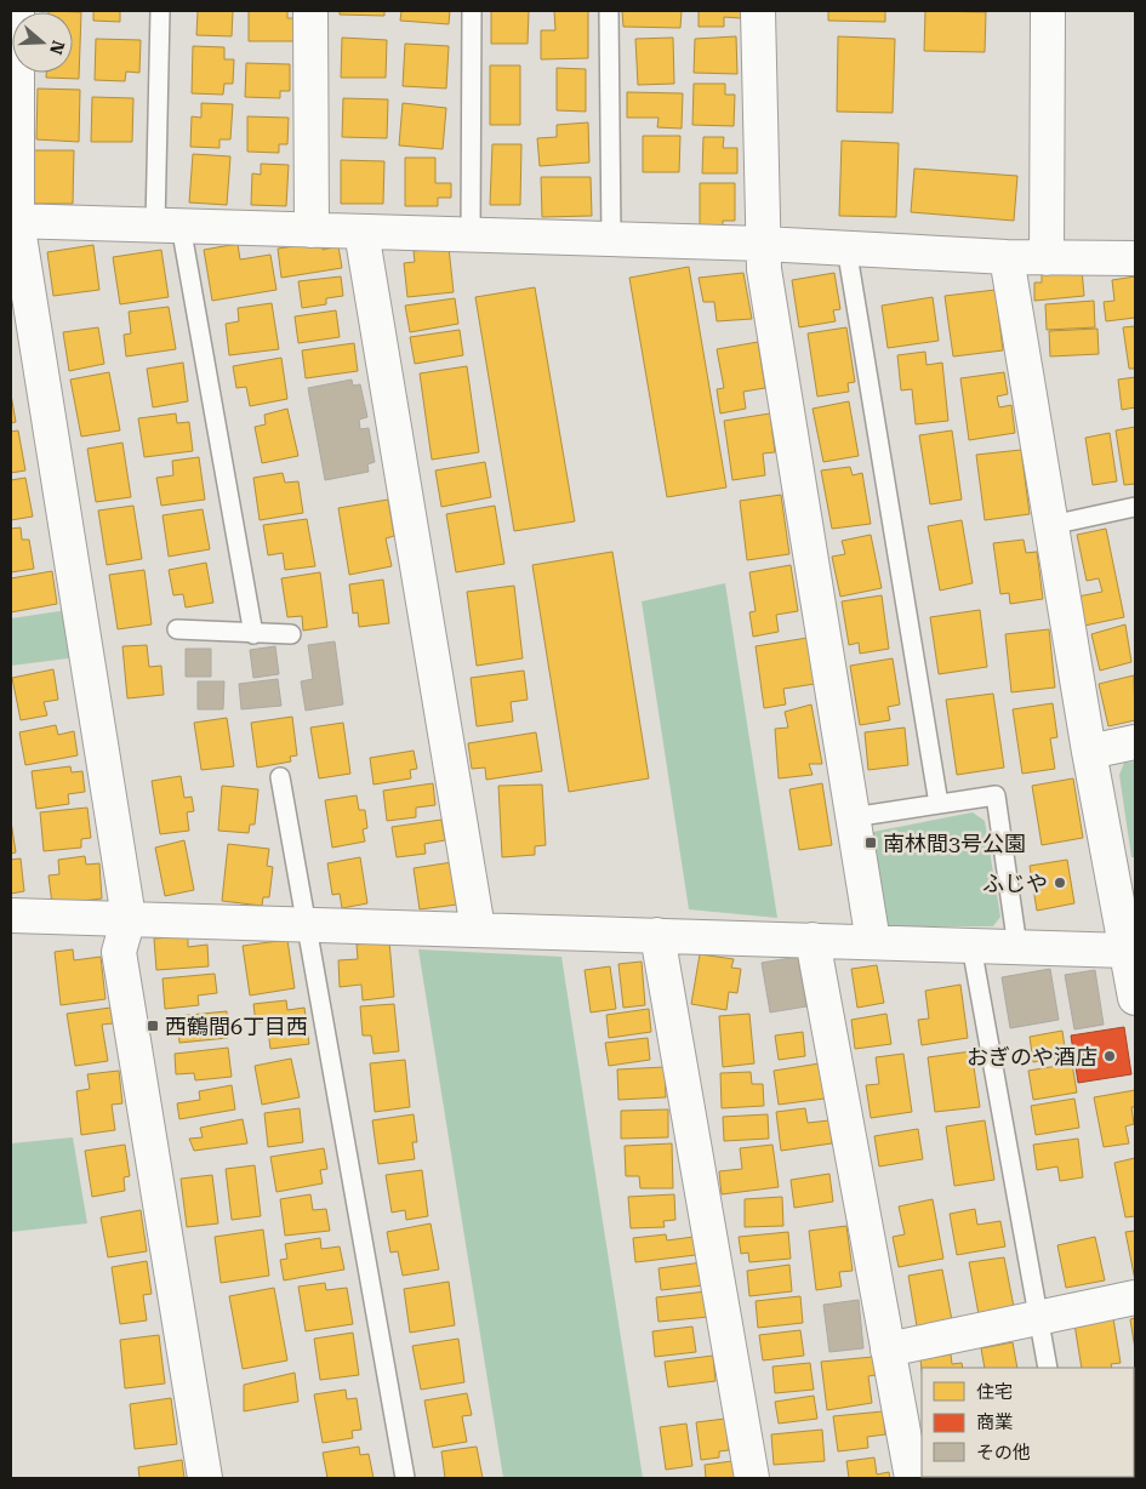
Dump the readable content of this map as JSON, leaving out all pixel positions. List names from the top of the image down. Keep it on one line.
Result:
{"places":{"transit":["南林間3号公園","西鶴間6丁目西"],"other":["ふじや","おぎのや酒店"]},"legend":["住宅","商業","その他"],"north":"right"}
